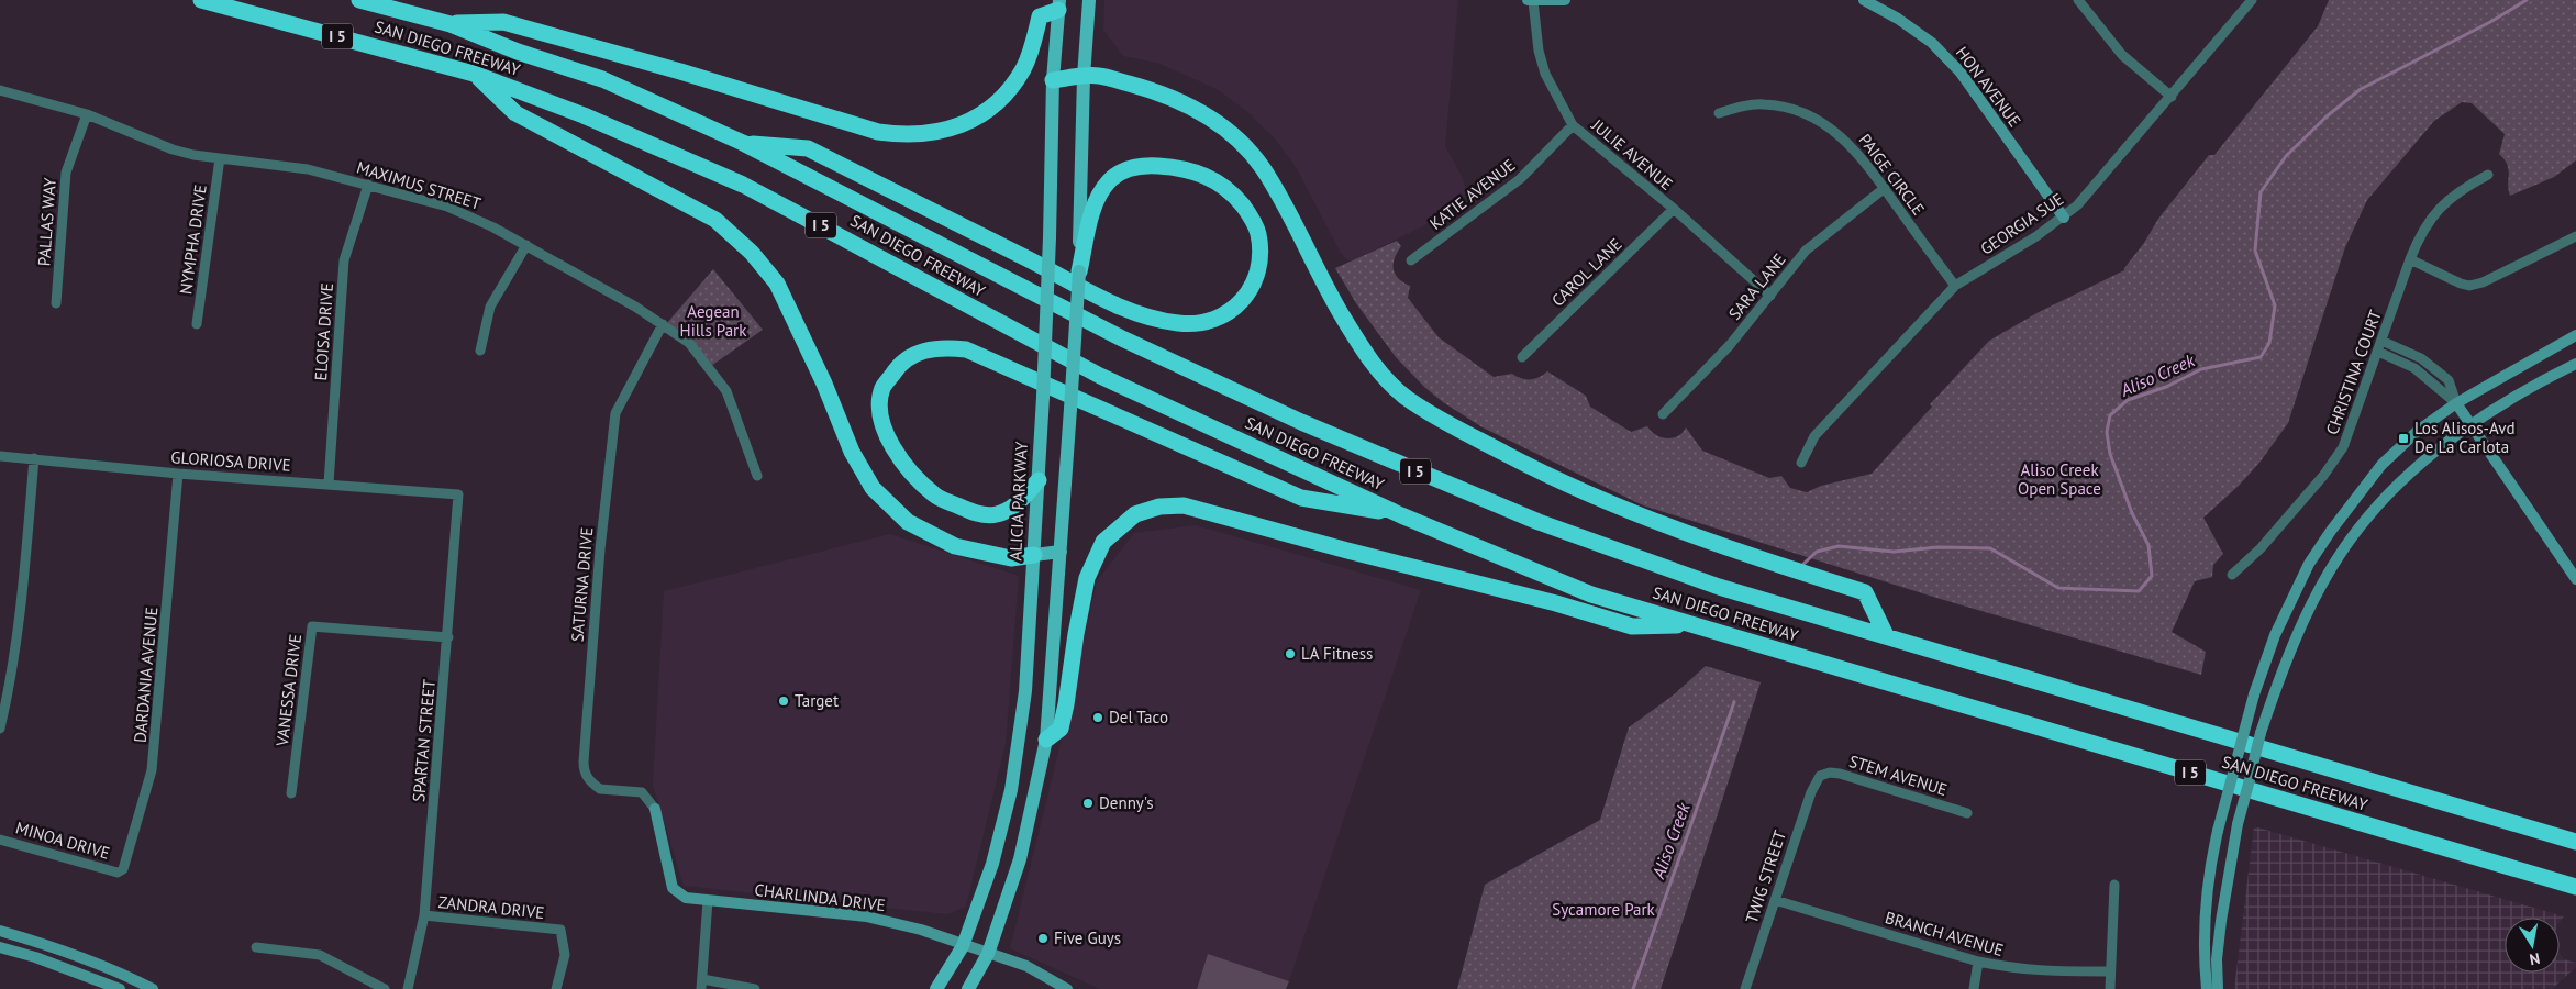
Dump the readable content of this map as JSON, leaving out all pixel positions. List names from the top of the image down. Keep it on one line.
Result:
{"streets":{"highway":["I 5","SAN DIEGO FREEWAY"],"main road":["HON AVENUE","ALICIA PARKWAY","CHARLINDA DRIVE"],"street":["JULIE AVENUE","PAIGE CIRCLE","MAXIMUS STREET","KATIE AVENUE","PALLAS WAY","GEORGIA SUE","NYMPHA DRIVE","CAROL LANE","SARA LANE","ELOISA DRIVE","CHRISTINA COURT","GLORIOSA DRIVE","SATURNA DRIVE","DARDANIA AVENUE","VANESSA DRIVE","SPARTAN STREET","STEM AVENUE","MINOA DRIVE","TWIG STREET","ZANDRA DRIVE","BRANCH AVENUE"]},"crossings":[["HON AVENUE","GEORGIA SUE"],["JULIE AVENUE","KATIE AVENUE"],["JULIE AVENUE","CAROL LANE"],["JULIE AVENUE","SARA LANE"],["PAIGE CIRCLE","GEORGIA SUE"],["PAIGE CIRCLE","SARA LANE"],["MAXIMUS STREET","PALLAS WAY"],["MAXIMUS STREET","NYMPHA DRIVE"],["MAXIMUS STREET","ELOISA DRIVE"],["MAXIMUS STREET","SATURNA DRIVE"],["ELOISA DRIVE","GLORIOSA DRIVE"],["GLORIOSA DRIVE","DARDANIA AVENUE"],["GLORIOSA DRIVE","SPARTAN STREET"],["ALICIA PARKWAY","CHARLINDA DRIVE"],["SATURNA DRIVE","CHARLINDA DRIVE"],["DARDANIA AVENUE","MINOA DRIVE"],["VANESSA DRIVE","SPARTAN STREET"],["SPARTAN STREET","ZANDRA DRIVE"],["STEM AVENUE","TWIG STREET"],["TWIG STREET","BRANCH AVENUE"]],"water":["Aliso Creek"],"parks":["Aegean Hills Park","Aliso Creek Open Space","Sycamore Park"],"places":{"transit":["Los Alisos-Avd De La Carlota"],"other":["LA Fitness","Target","Del Taco","Denny's","Five Guys"]},"north":"bottom"}
